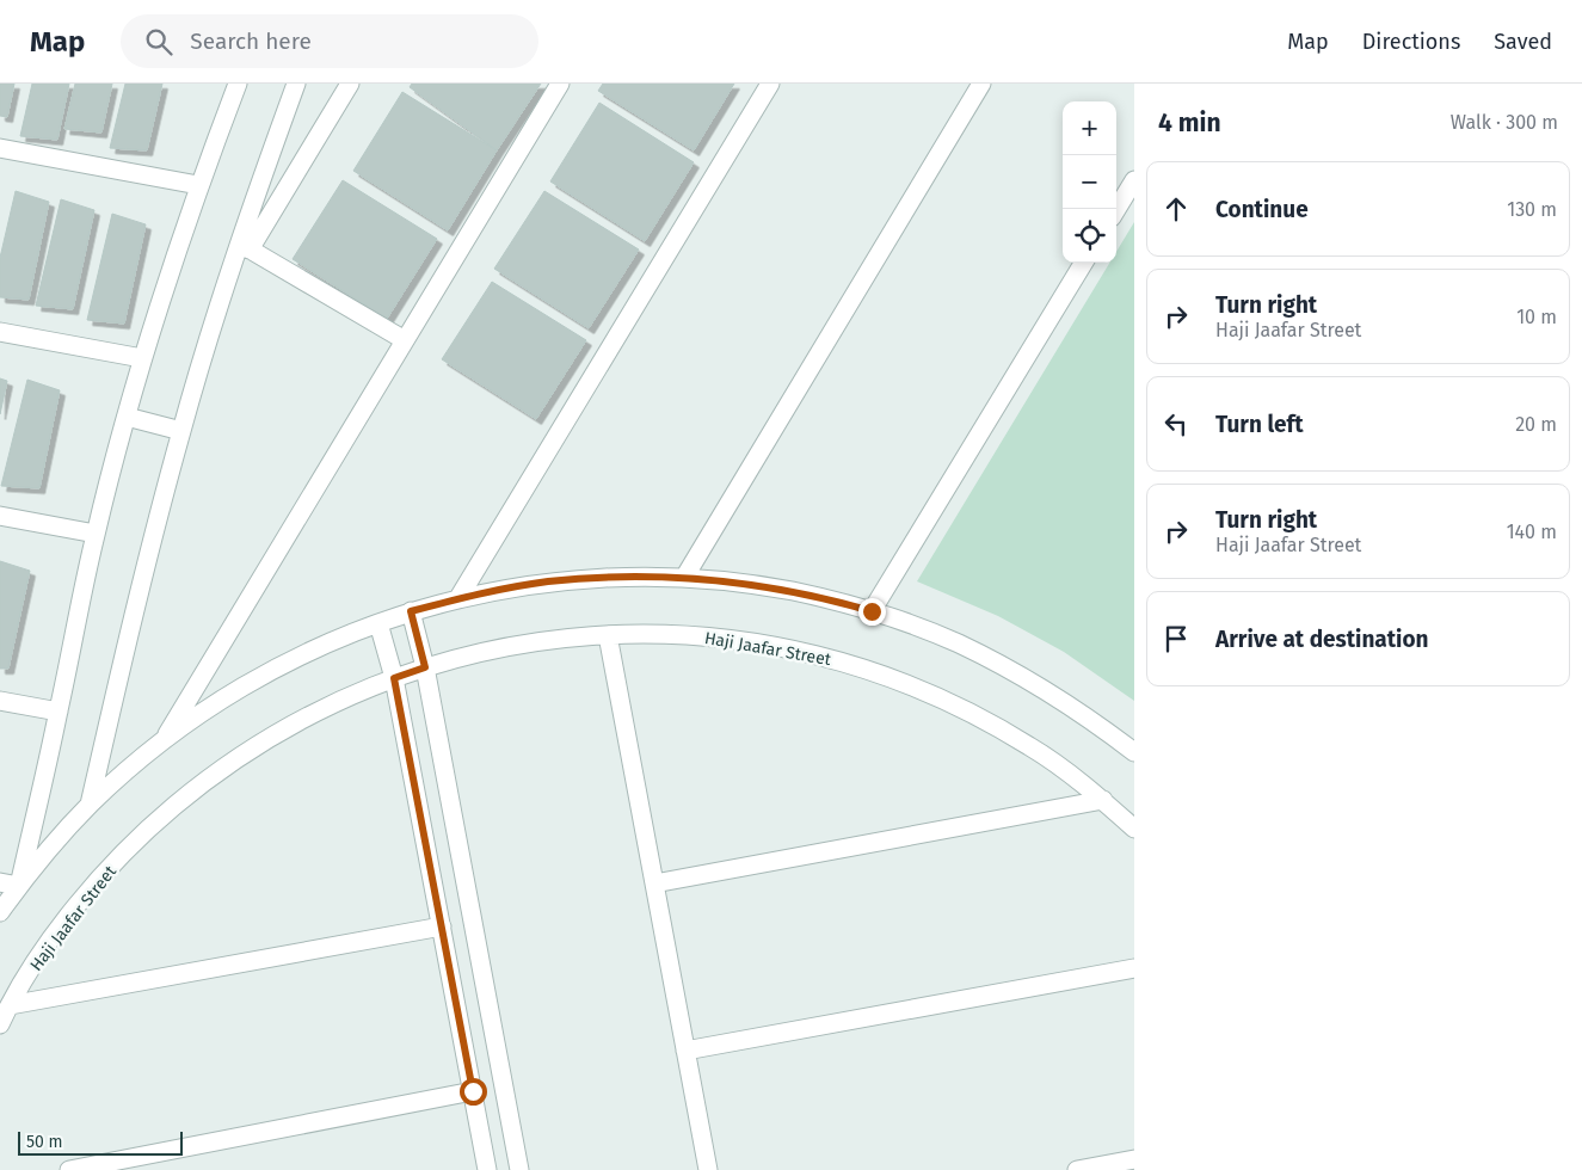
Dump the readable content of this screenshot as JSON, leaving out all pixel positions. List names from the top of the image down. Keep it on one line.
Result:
{"streets":{"street":["Haji Jaafar Street"]},"scale_bar":"50 m","page":{"header":"Map","search":"Search here","nav":["Map","Directions","Saved"],"heading":["4 min","Walk · 300 m"],"map_buttons":["+","−"],"list":[["Continue","130 m"],["Turn right","Haji Jaafar Street","10 m"],["Turn left","20 m"],["Turn right","Haji Jaafar Street","140 m"],"Arrive at destination"],"scale":"50 m"}}
